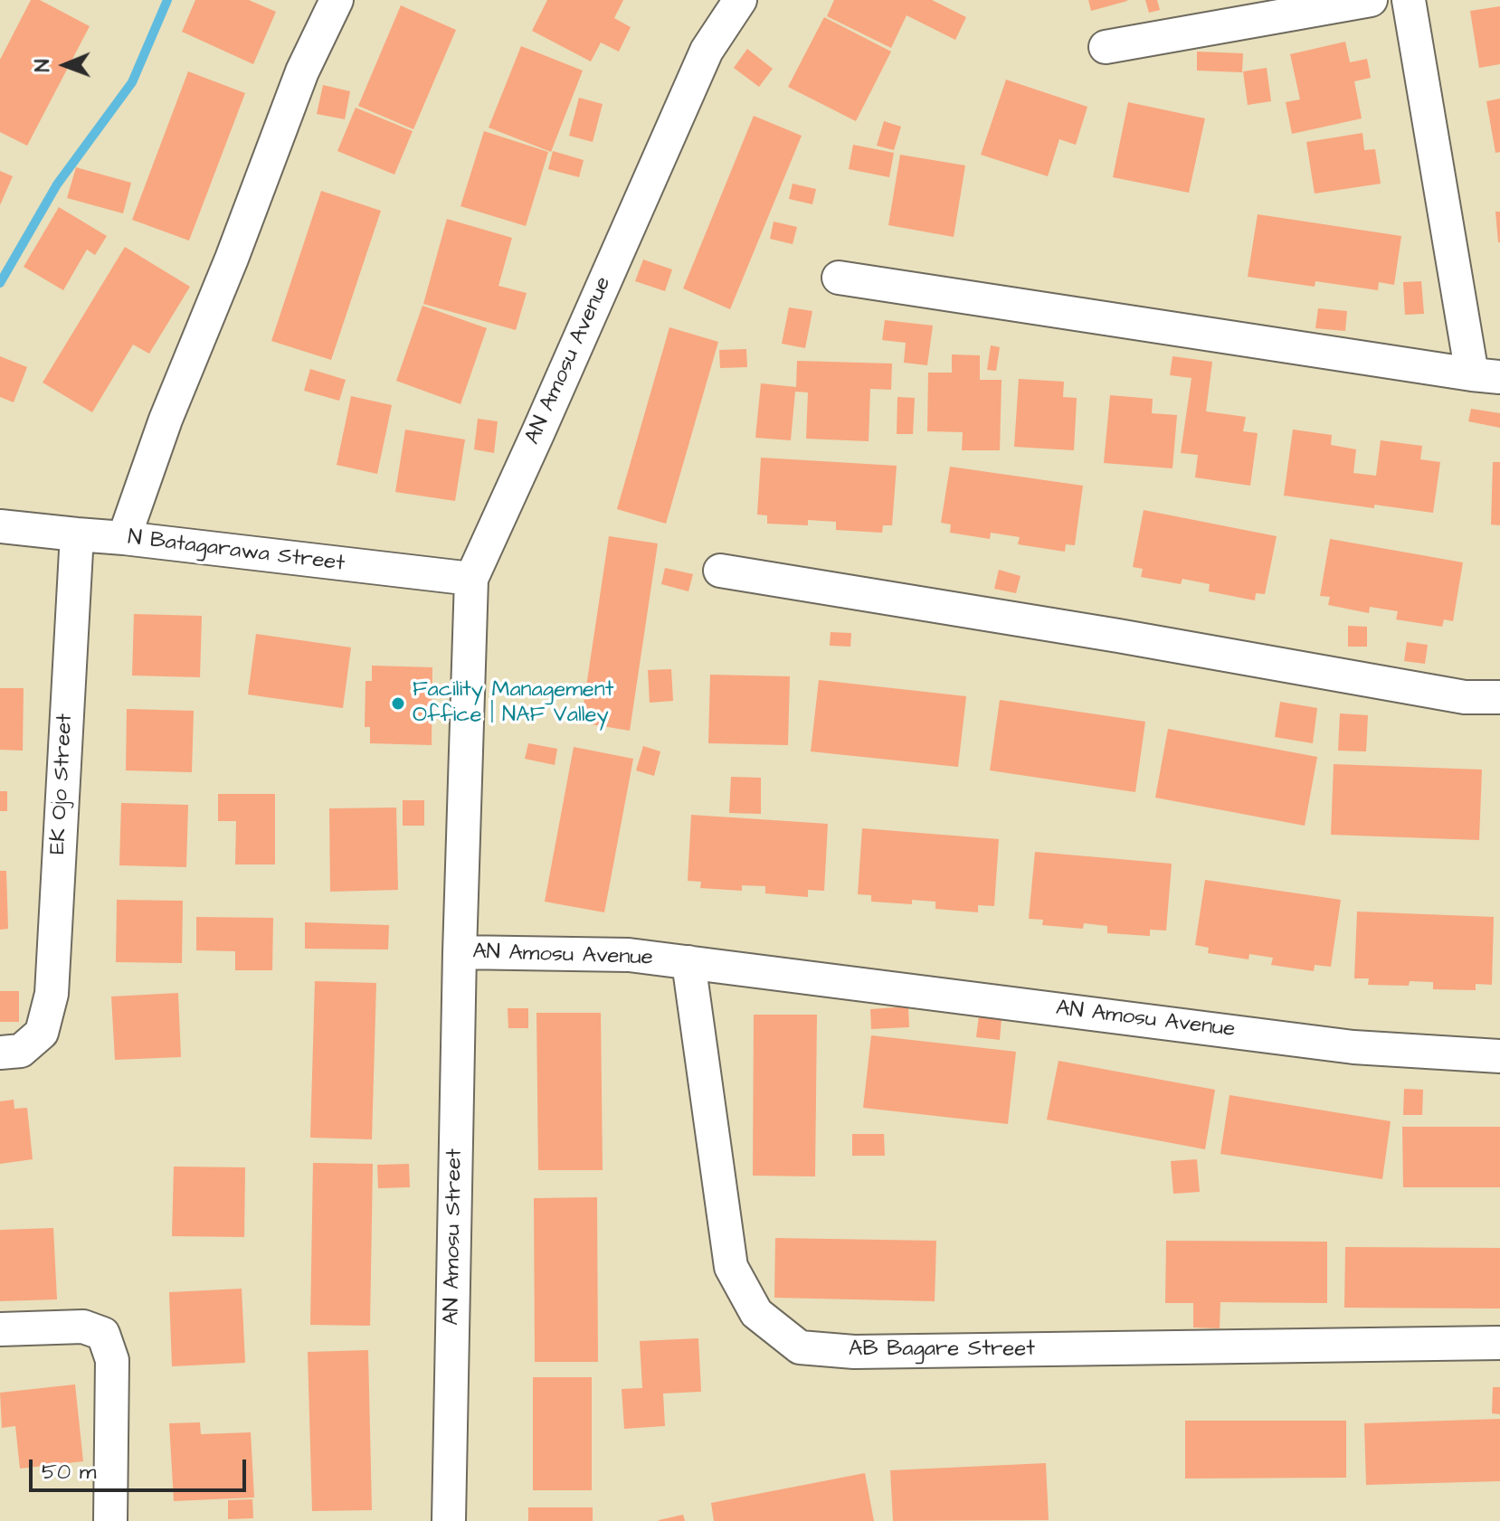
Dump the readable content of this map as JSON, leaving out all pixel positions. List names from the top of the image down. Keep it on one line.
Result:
{"streets":{"street":["AN Amosu Avenue","N Batagarawa Street","EK Ojo Street","AN Amosu Street","AB Bagare Street"]},"crossings":[["AN Amosu Avenue","N Batagarawa Street"],["AN Amosu Avenue","AN Amosu Street"],["AN Amosu Avenue","AB Bagare Street"],["N Batagarawa Street","EK Ojo Street"]],"places":["Facility Management Office | NAF Valley"],"scale_bar":"50 m","north":"left"}
